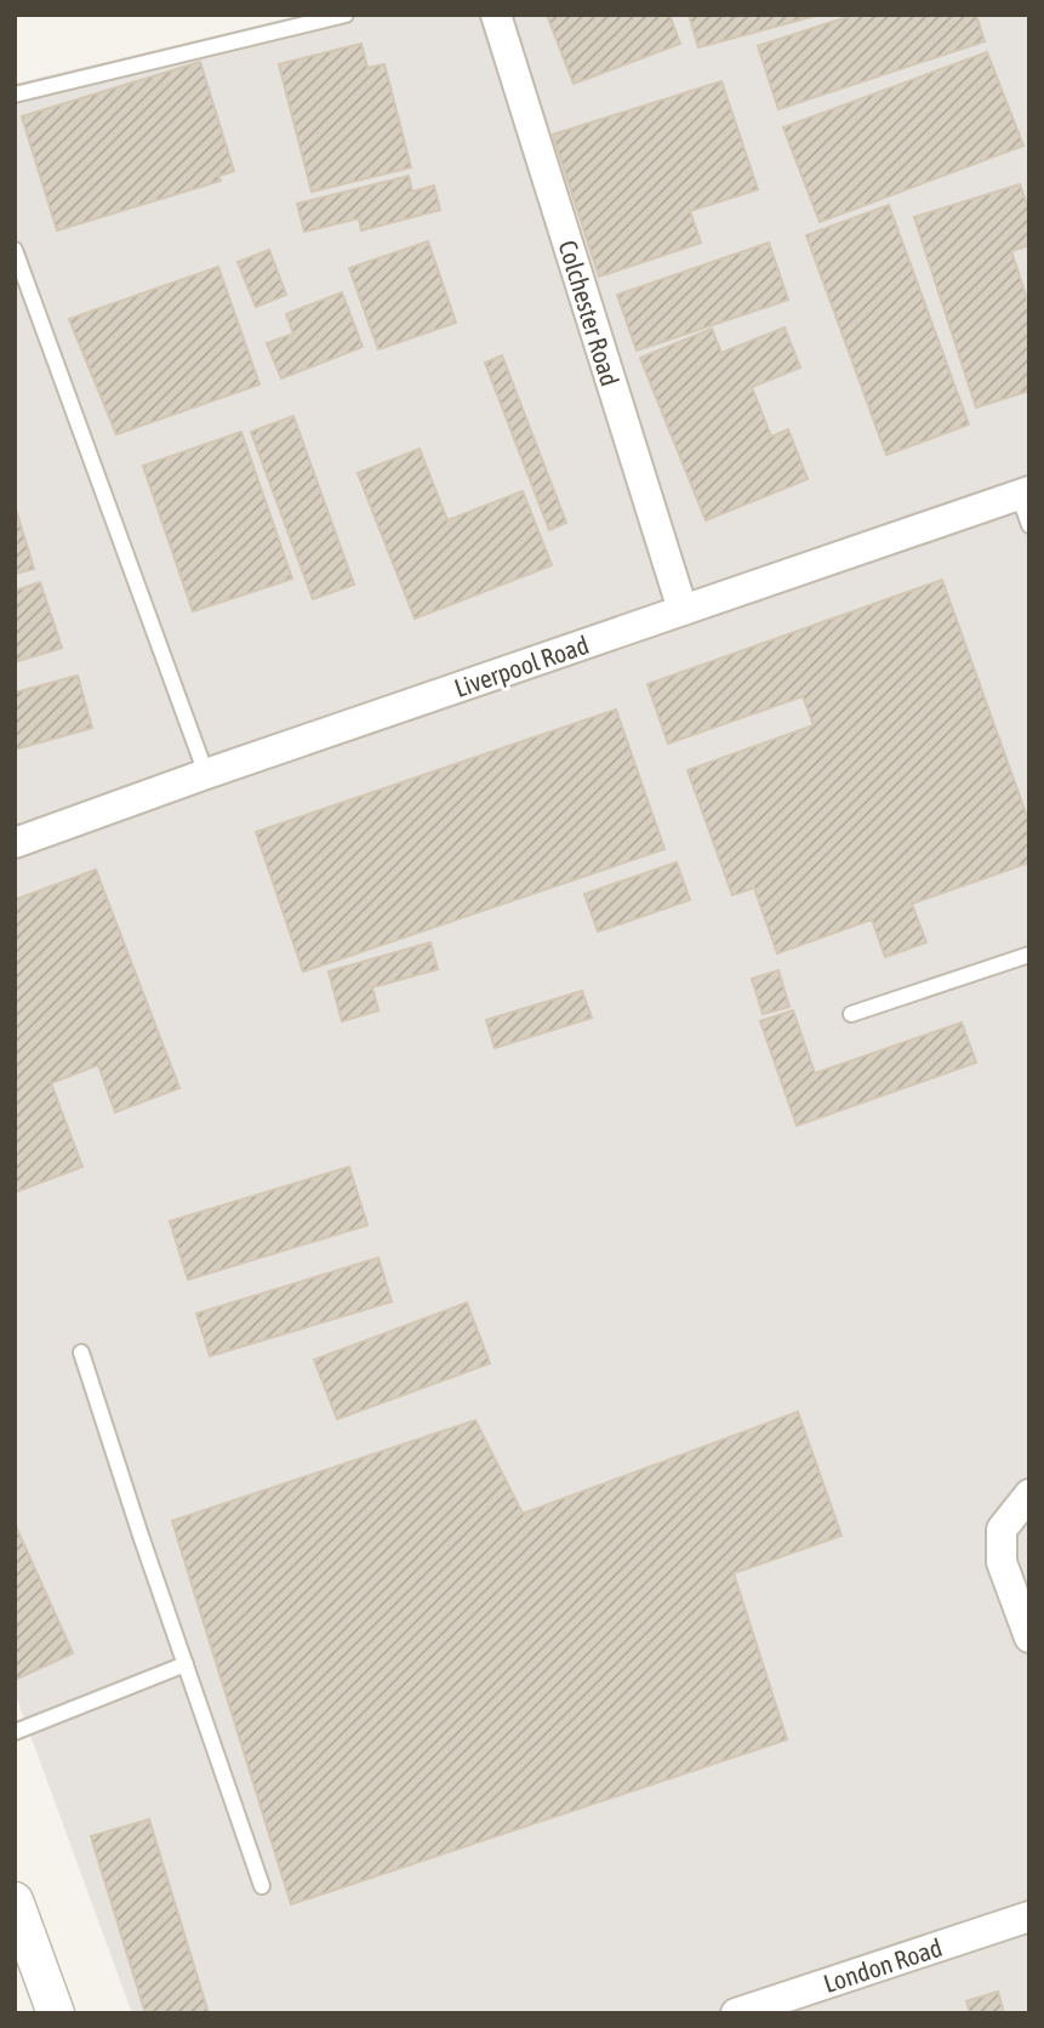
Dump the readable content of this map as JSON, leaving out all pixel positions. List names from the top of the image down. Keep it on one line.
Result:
{"streets":{"street":["Colchester Road","Liverpool Road","London Road"]},"crossings":[["Colchester Road","Liverpool Road"]]}
